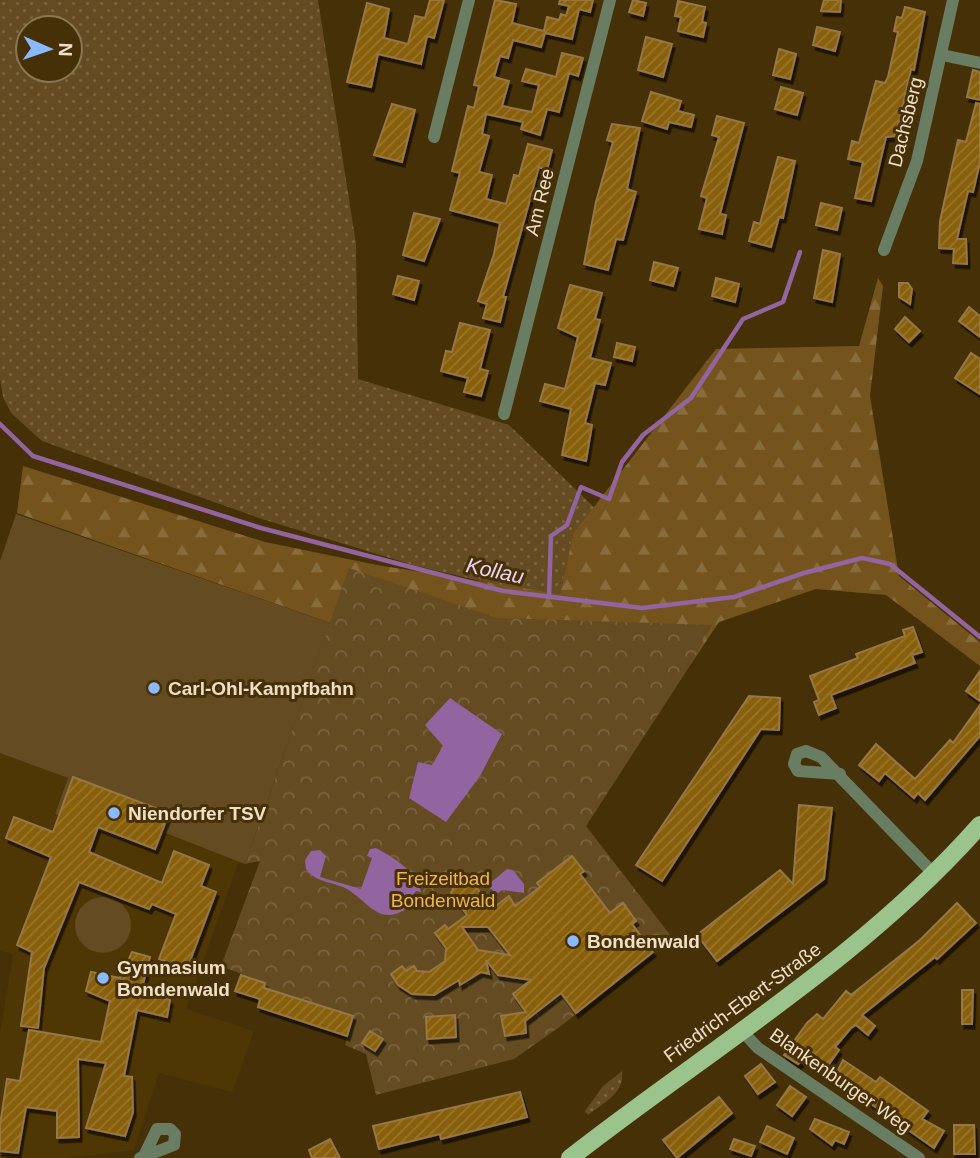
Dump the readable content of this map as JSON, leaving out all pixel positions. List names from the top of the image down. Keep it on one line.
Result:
{"streets":{"main road":["Friedrich-Ebert-Straße"],"street":["Dachsberg","Am Ree","Blankenburger Weg"]},"crossings":[["Friedrich-Ebert-Straße","Blankenburger Weg"]],"water":["Kollau"],"parks":["Freizeitbad Bondenwald"],"places":["Carl-Ohl-Kampfbahn","Niendorfer TSV","Bondenwald","Gymnasium Bondenwald"],"north":"right"}
